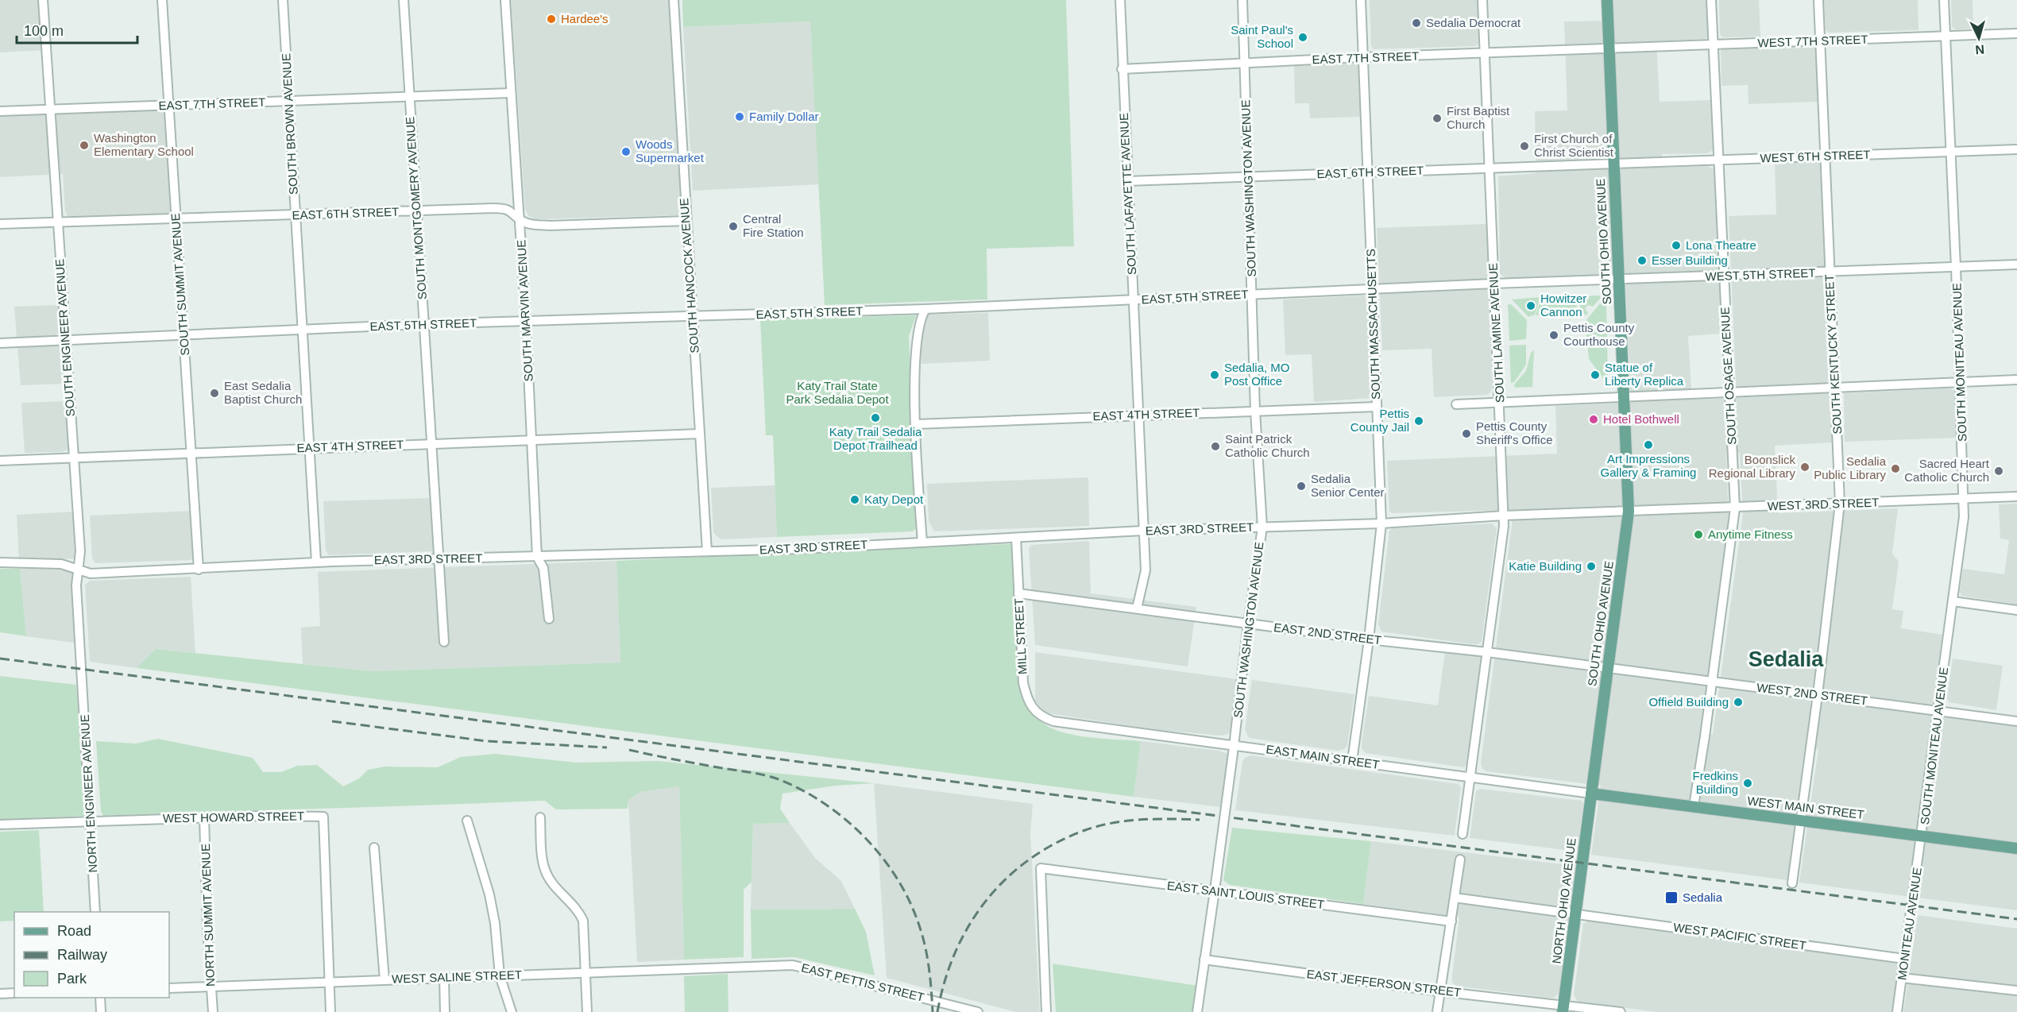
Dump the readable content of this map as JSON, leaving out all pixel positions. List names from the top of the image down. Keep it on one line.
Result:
{"streets":{"main road":["SOUTH OHIO AVENUE","WEST MAIN STREET","NORTH OHIO AVENUE"],"street":["WEST 7TH STREET","EAST 7TH STREET","SOUTH BROWN AVENUE","WEST 6TH STREET","EAST 6TH STREET","SOUTH WASHINGTON AVENUE","SOUTH LAFAYETTE AVENUE","SOUTH MONTGOMERY AVENUE","WEST 5TH STREET","SOUTH HANCOCK AVENUE","SOUTH SUMMIT AVENUE","EAST 5TH STREET","SOUTH MARVIN AVENUE","SOUTH MASSACHUSETTS","SOUTH LAMINE AVENUE","SOUTH ENGINEER AVENUE","SOUTH KENTUCKY STREET","SOUTH MONITEAU AVENUE","SOUTH OSAGE AVENUE","EAST 4TH STREET","WEST 3RD STREET","EAST 3RD STREET","EAST 2ND STREET","MILL STREET","WEST 2ND STREET","EAST MAIN STREET","NORTH ENGINEER AVENUE","WEST HOWARD STREET","EAST SAINT LOUIS STREET","NORTH SUMMIT AVENUE","MONITEAU AVENUE","WEST PACIFIC STREET","WEST SALINE STREET","EAST PETTIS STREET","EAST JEFFERSON STREET"]},"crossings":[["WEST 7TH STREET","EAST 7TH STREET"],["WEST 7TH STREET","SOUTH OHIO AVENUE"],["WEST 7TH STREET","SOUTH KENTUCKY STREET"],["WEST 7TH STREET","SOUTH MONITEAU AVENUE"],["WEST 7TH STREET","SOUTH OSAGE AVENUE"],["EAST 7TH STREET","SOUTH BROWN AVENUE"],["EAST 7TH STREET","SOUTH WASHINGTON AVENUE"],["EAST 7TH STREET","SOUTH LAFAYETTE AVENUE"],["EAST 7TH STREET","SOUTH MONTGOMERY AVENUE"],["EAST 7TH STREET","SOUTH OHIO AVENUE"],["EAST 7TH STREET","SOUTH SUMMIT AVENUE"],["EAST 7TH STREET","SOUTH MARVIN AVENUE"],["EAST 7TH STREET","SOUTH MASSACHUSETTS"],["EAST 7TH STREET","SOUTH LAMINE AVENUE"],["EAST 7TH STREET","SOUTH ENGINEER AVENUE"],["SOUTH BROWN AVENUE","EAST 6TH STREET"],["SOUTH BROWN AVENUE","EAST 5TH STREET"],["SOUTH BROWN AVENUE","EAST 4TH STREET"],["SOUTH BROWN AVENUE","EAST 3RD STREET"],["WEST 6TH STREET","EAST 6TH STREET"],["WEST 6TH STREET","SOUTH OHIO AVENUE"],["WEST 6TH STREET","SOUTH KENTUCKY STREET"],["WEST 6TH STREET","SOUTH MONITEAU AVENUE"],["WEST 6TH STREET","SOUTH OSAGE AVENUE"],["EAST 6TH STREET","SOUTH WASHINGTON AVENUE"],["EAST 6TH STREET","SOUTH LAFAYETTE AVENUE"],["EAST 6TH STREET","SOUTH MONTGOMERY AVENUE"],["EAST 6TH STREET","SOUTH OHIO AVENUE"],["EAST 6TH STREET","SOUTH HANCOCK AVENUE"],["EAST 6TH STREET","SOUTH SUMMIT AVENUE"],["EAST 6TH STREET","SOUTH MARVIN AVENUE"],["EAST 6TH STREET","SOUTH MASSACHUSETTS"],["EAST 6TH STREET","SOUTH LAMINE AVENUE"],["EAST 6TH STREET","SOUTH ENGINEER AVENUE"],["SOUTH WASHINGTON AVENUE","EAST 5TH STREET"],["SOUTH WASHINGTON AVENUE","EAST 4TH STREET"],["SOUTH WASHINGTON AVENUE","EAST 3RD STREET"],["SOUTH WASHINGTON AVENUE","EAST 2ND STREET"],["SOUTH WASHINGTON AVENUE","EAST MAIN STREET"],["SOUTH WASHINGTON AVENUE","EAST SAINT LOUIS STREET"],["SOUTH WASHINGTON AVENUE","EAST JEFFERSON STREET"],["SOUTH LAFAYETTE AVENUE","EAST 5TH STREET"],["SOUTH LAFAYETTE AVENUE","EAST 4TH STREET"],["SOUTH LAFAYETTE AVENUE","EAST 3RD STREET"],["SOUTH LAFAYETTE AVENUE","EAST 2ND STREET"],["SOUTH MONTGOMERY AVENUE","EAST 5TH STREET"],["SOUTH MONTGOMERY AVENUE","EAST 4TH STREET"],["SOUTH MONTGOMERY AVENUE","EAST 3RD STREET"],["SOUTH OHIO AVENUE","WEST 5TH STREET"],["SOUTH OHIO AVENUE","EAST 5TH STREET"],["SOUTH OHIO AVENUE","WEST 3RD STREET"],["SOUTH OHIO AVENUE","EAST 3RD STREET"],["SOUTH OHIO AVENUE","EAST 2ND STREET"],["SOUTH OHIO AVENUE","WEST 2ND STREET"],["SOUTH OHIO AVENUE","EAST MAIN STREET"],["SOUTH OHIO AVENUE","WEST MAIN STREET"],["SOUTH OHIO AVENUE","NORTH OHIO AVENUE"],["WEST 5TH STREET","EAST 5TH STREET"],["WEST 5TH STREET","SOUTH KENTUCKY STREET"],["WEST 5TH STREET","SOUTH MONITEAU AVENUE"],["WEST 5TH STREET","SOUTH OSAGE AVENUE"],["SOUTH HANCOCK AVENUE","EAST 5TH STREET"],["SOUTH HANCOCK AVENUE","EAST 4TH STREET"],["SOUTH HANCOCK AVENUE","EAST 3RD STREET"],["SOUTH SUMMIT AVENUE","EAST 5TH STREET"],["SOUTH SUMMIT AVENUE","EAST 4TH STREET"],["SOUTH SUMMIT AVENUE","EAST 3RD STREET"],["EAST 5TH STREET","SOUTH MARVIN AVENUE"],["EAST 5TH STREET","SOUTH MASSACHUSETTS"],["EAST 5TH STREET","SOUTH LAMINE AVENUE"],["EAST 5TH STREET","SOUTH ENGINEER AVENUE"],["SOUTH MARVIN AVENUE","EAST 4TH STREET"],["SOUTH MARVIN AVENUE","EAST 3RD STREET"],["SOUTH MASSACHUSETTS","EAST 4TH STREET"],["SOUTH MASSACHUSETTS","EAST 3RD STREET"],["SOUTH MASSACHUSETTS","EAST 2ND STREET"],["SOUTH MASSACHUSETTS","EAST MAIN STREET"],["SOUTH LAMINE AVENUE","EAST 3RD STREET"],["SOUTH LAMINE AVENUE","EAST 2ND STREET"],["SOUTH LAMINE AVENUE","EAST MAIN STREET"],["SOUTH ENGINEER AVENUE","EAST 4TH STREET"],["SOUTH ENGINEER AVENUE","EAST 3RD STREET"],["SOUTH ENGINEER AVENUE","NORTH ENGINEER AVENUE"],["SOUTH KENTUCKY STREET","WEST 3RD STREET"],["SOUTH KENTUCKY STREET","WEST 2ND STREET"],["SOUTH KENTUCKY STREET","WEST MAIN STREET"],["SOUTH MONITEAU AVENUE","WEST 3RD STREET"],["SOUTH MONITEAU AVENUE","WEST 2ND STREET"],["SOUTH MONITEAU AVENUE","WEST MAIN STREET"],["SOUTH MONITEAU AVENUE","MONITEAU AVENUE"],["SOUTH OSAGE AVENUE","WEST 3RD STREET"],["SOUTH OSAGE AVENUE","WEST 2ND STREET"],["SOUTH OSAGE AVENUE","WEST MAIN STREET"],["WEST 3RD STREET","EAST 3RD STREET"],["EAST 3RD STREET","MILL STREET"],["EAST 2ND STREET","MILL STREET"],["EAST 2ND STREET","WEST 2ND STREET"],["MILL STREET","EAST MAIN STREET"],["EAST MAIN STREET","WEST MAIN STREET"],["EAST MAIN STREET","NORTH OHIO AVENUE"],["NORTH ENGINEER AVENUE","WEST HOWARD STREET"],["WEST MAIN STREET","NORTH OHIO AVENUE"],["WEST MAIN STREET","MONITEAU AVENUE"],["WEST HOWARD STREET","NORTH SUMMIT AVENUE"],["WEST HOWARD STREET","WEST SALINE STREET"],["NORTH OHIO AVENUE","WEST PACIFIC STREET"],["NORTH OHIO AVENUE","EAST JEFFERSON STREET"],["NORTH SUMMIT AVENUE","WEST SALINE STREET"],["MONITEAU AVENUE","WEST PACIFIC STREET"],["WEST SALINE STREET","EAST PETTIS STREET"]],"districts":["Sedalia"],"parks":["Katy Trail State Park Sedalia Depot"],"places":{"other":["Hardee's","Sedalia Democrat","Saint Paul's School","Family Dollar","First Baptist Church","Washington Elementary School","First Church of Christ Scientist","Woods Supermarket","Central Fire Station","Lona Theatre","Esser Building","Howitzer Cannon","Pettis County Courthouse","Sedalia, MO Post Office","Statue of Liberty Replica","East Sedalia Baptist Church","Katy Trail Sedalia Depot Trailhead","Hotel Bothwell","Pettis County Jail","Pettis County Sheriff's Office","Art Impressions Gallery & Framing","Saint Patrick Catholic Church","Boonslick Regional Library","Sedalia Public Library","Sacred Heart Catholic Church","Sedalia Senior Center","Katy Depot","Anytime Fitness","Katie Building","Offield Building","Fredkins Building"],"transit":["Sedalia"]},"legend":["Road","Railway","Park"],"scale_bar":"100 m","north":"bottom"}
